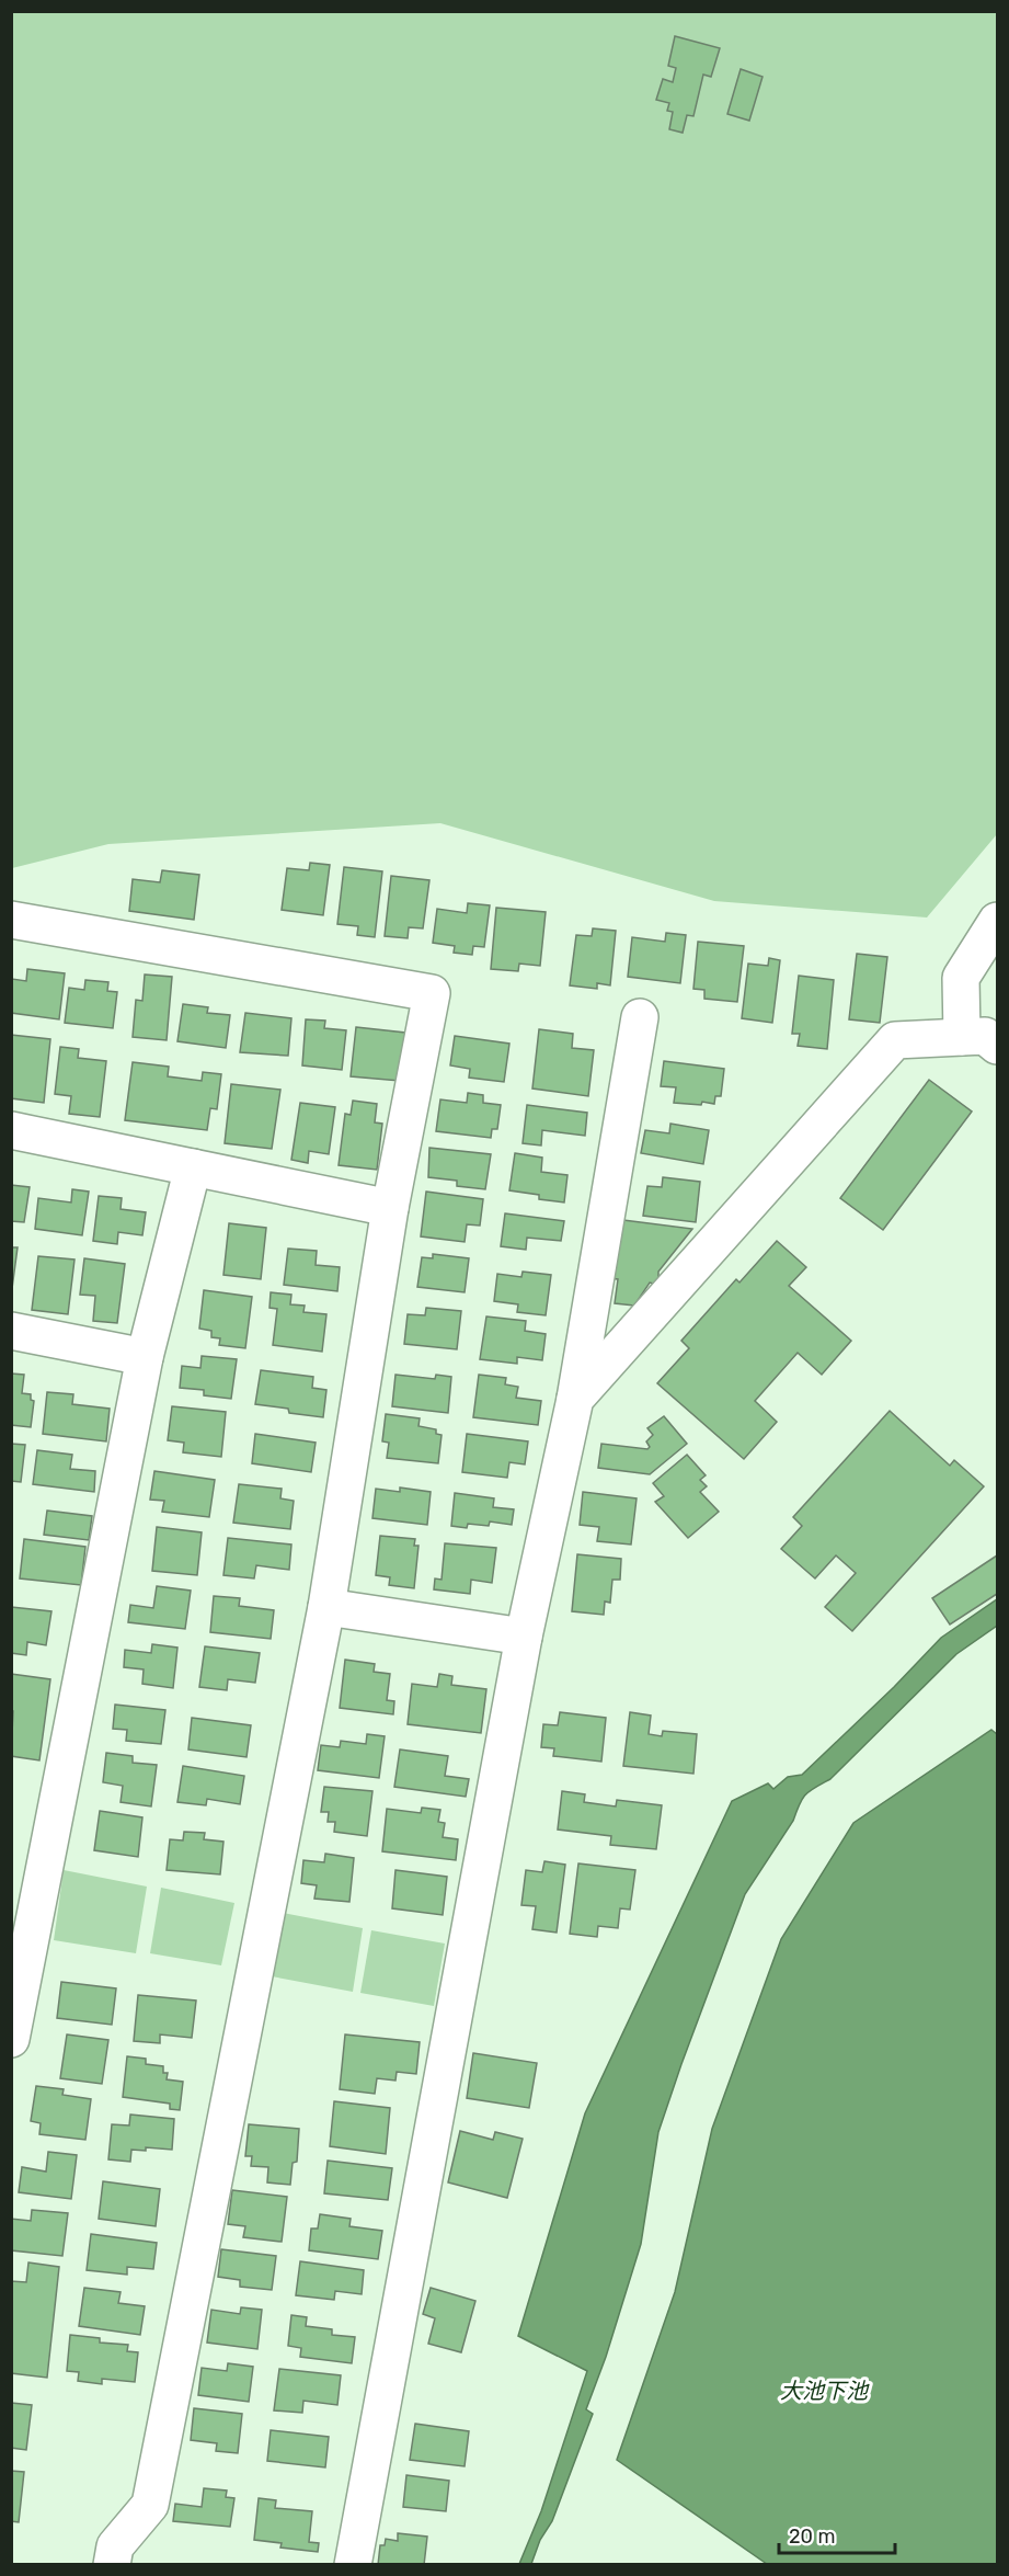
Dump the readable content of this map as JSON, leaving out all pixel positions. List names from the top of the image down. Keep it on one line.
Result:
{"water":["大池下池"],"scale_bar":"20 m"}
